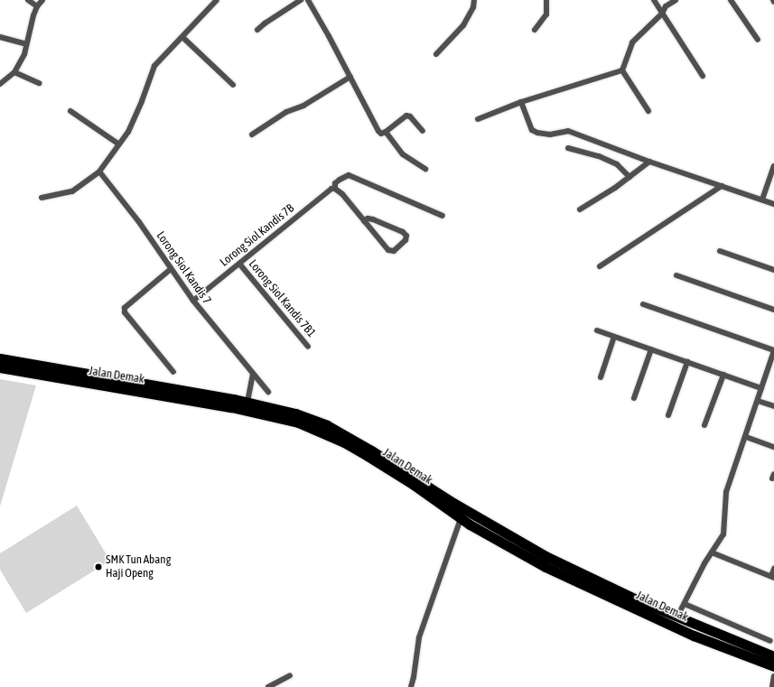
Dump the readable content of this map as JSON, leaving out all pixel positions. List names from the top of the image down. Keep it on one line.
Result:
{"streets":{"highway":["Jalan Demak"],"street":["Lorong Siol Kandis 7B","Lorong Siol Kandis 7","Lorong Siol Kandis 7B1"]},"crossings":[["Lorong Siol Kandis 7B","Lorong Siol Kandis 7"],["Lorong Siol Kandis 7B","Lorong Siol Kandis 7B1"]],"places":["SMK Tun Abang Haji Openg"]}
